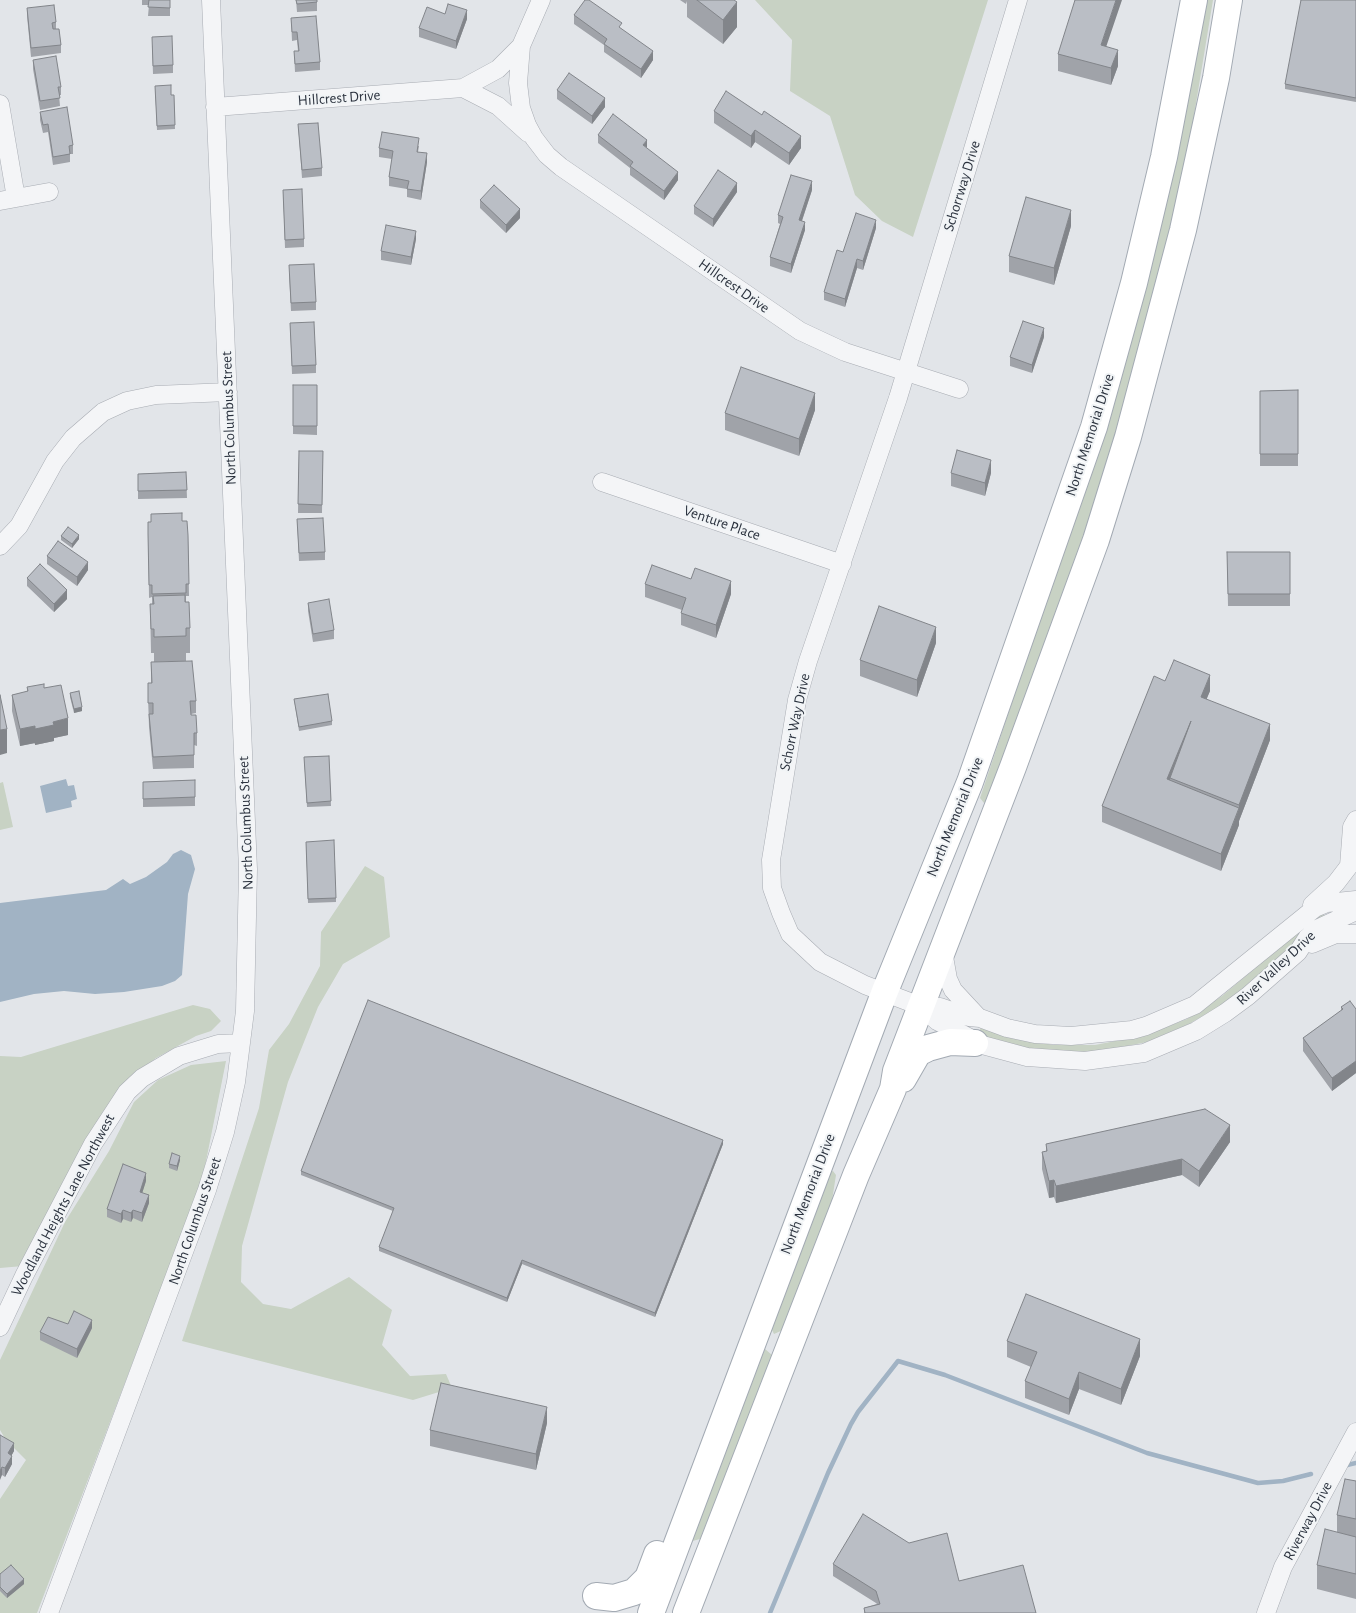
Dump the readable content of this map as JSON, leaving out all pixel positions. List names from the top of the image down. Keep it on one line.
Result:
{"streets":{"main road":["North Memorial Drive"],"street":["Hillcrest Drive","Schorrway Drive","North Columbus Street","Venture Place","Schorr Way Drive","River Valley Drive","Woodland Heights Lane Northwest","Riverway Drive"]},"crossings":[["Hillcrest Drive","Schorrway Drive"],["Hillcrest Drive","North Columbus Street"],["Hillcrest Drive","Schorr Way Drive"],["Schorrway Drive","Schorr Way Drive"],["North Columbus Street","Woodland Heights Lane Northwest"],["North Memorial Drive","Schorr Way Drive"],["Venture Place","Schorr Way Drive"],["Schorr Way Drive","River Valley Drive"]]}
